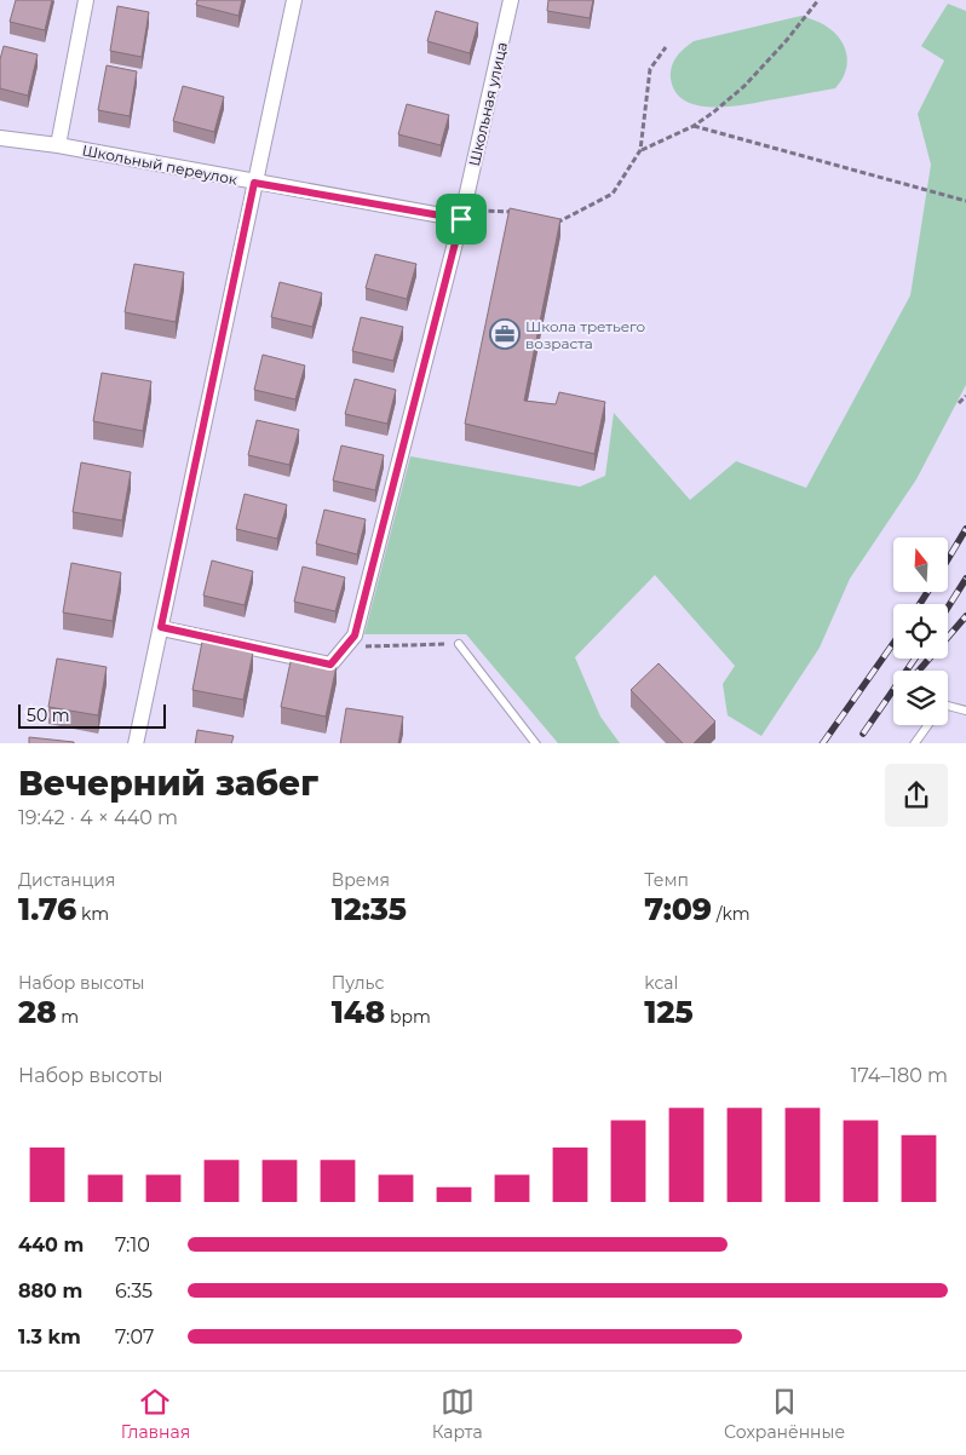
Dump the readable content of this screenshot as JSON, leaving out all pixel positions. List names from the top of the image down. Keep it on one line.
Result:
{"streets":{"street":["Школьная улица","Школьный переулок"]},"crossings":[["Школьная улица","Школьный переулок"]],"places":{"office":["Школа третьего возраста"]},"scale_bar":"50 m","north":"top","page":{"scale":"50 m","heading":["Вечерний забег","19:42 · 4 × 440 m"],"stats":[["Дистанция","1.76 km"],["Время","12:35"],["Темп","7:09 /km"],["Набор высоты","28 m"],["Пульс","148 bpm"],["kcal","125"]],"chart":["Набор высоты","174–180 m"],"list":[{"name":"440 m","note":"7:10"},{"name":"880 m","note":"6:35"},{"name":"1.3 km","note":"7:07"}],"tabs":["Главная","Карта","Сохранённые"]}}
